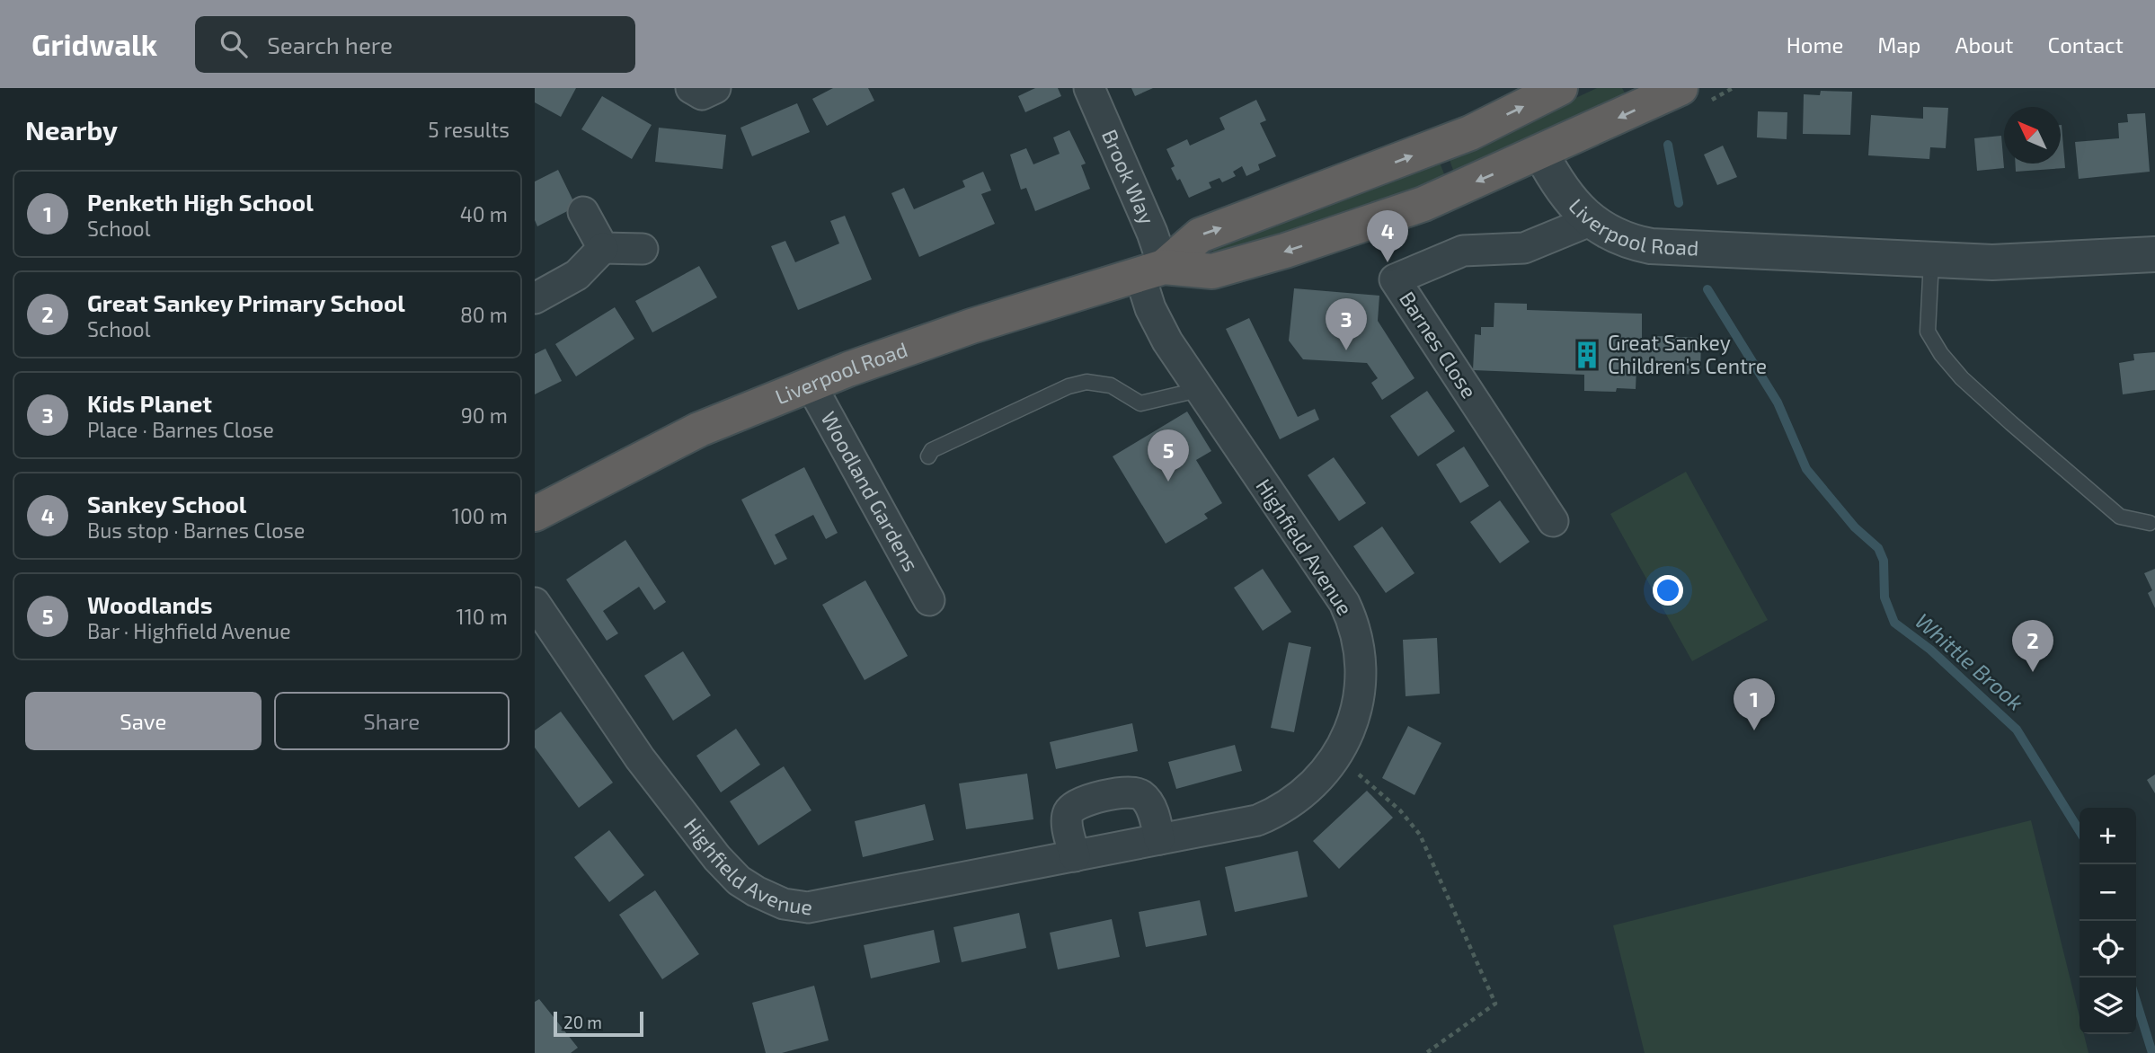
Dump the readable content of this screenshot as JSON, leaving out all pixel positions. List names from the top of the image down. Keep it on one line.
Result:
{"streets":{"highway":["Liverpool Road"],"street":["Brook Way","Barnes Close","Woodland Gardens","Highfield Avenue"]},"crossings":[["Brook Way","Liverpool Road"],["Brook Way","Highfield Avenue"],["Liverpool Road","Barnes Close"],["Liverpool Road","Woodland Gardens"],["Liverpool Road","Highfield Avenue"]],"water":["Whittle Brook"],"places":{"building":["Great Sankey Children's Centre"]},"scale_bar":"20 m","north":"top left","page":{"header":"Gridwalk","search":"Search here","nav":["Home","Map","About","Contact"],"heading":["Nearby","5 results"],"list":[{"mark":"1","name":"Penketh High School","note":"School","value":"40 m"},{"mark":"2","name":"Great Sankey Primary School","note":"School","value":"80 m"},{"mark":"3","name":"Kids Planet","note":"Place · Barnes Close","value":"90 m"},{"mark":"4","name":"Sankey School","note":"Bus stop · Barnes Close","value":"100 m"},{"mark":"5","name":"Woodlands","note":"Bar · Highfield Avenue","value":"110 m"}],"pins":["4","3","5","2","1"],"buttons":["Save","Share"],"map_buttons":["+","−"],"scale":"20 m"}}
